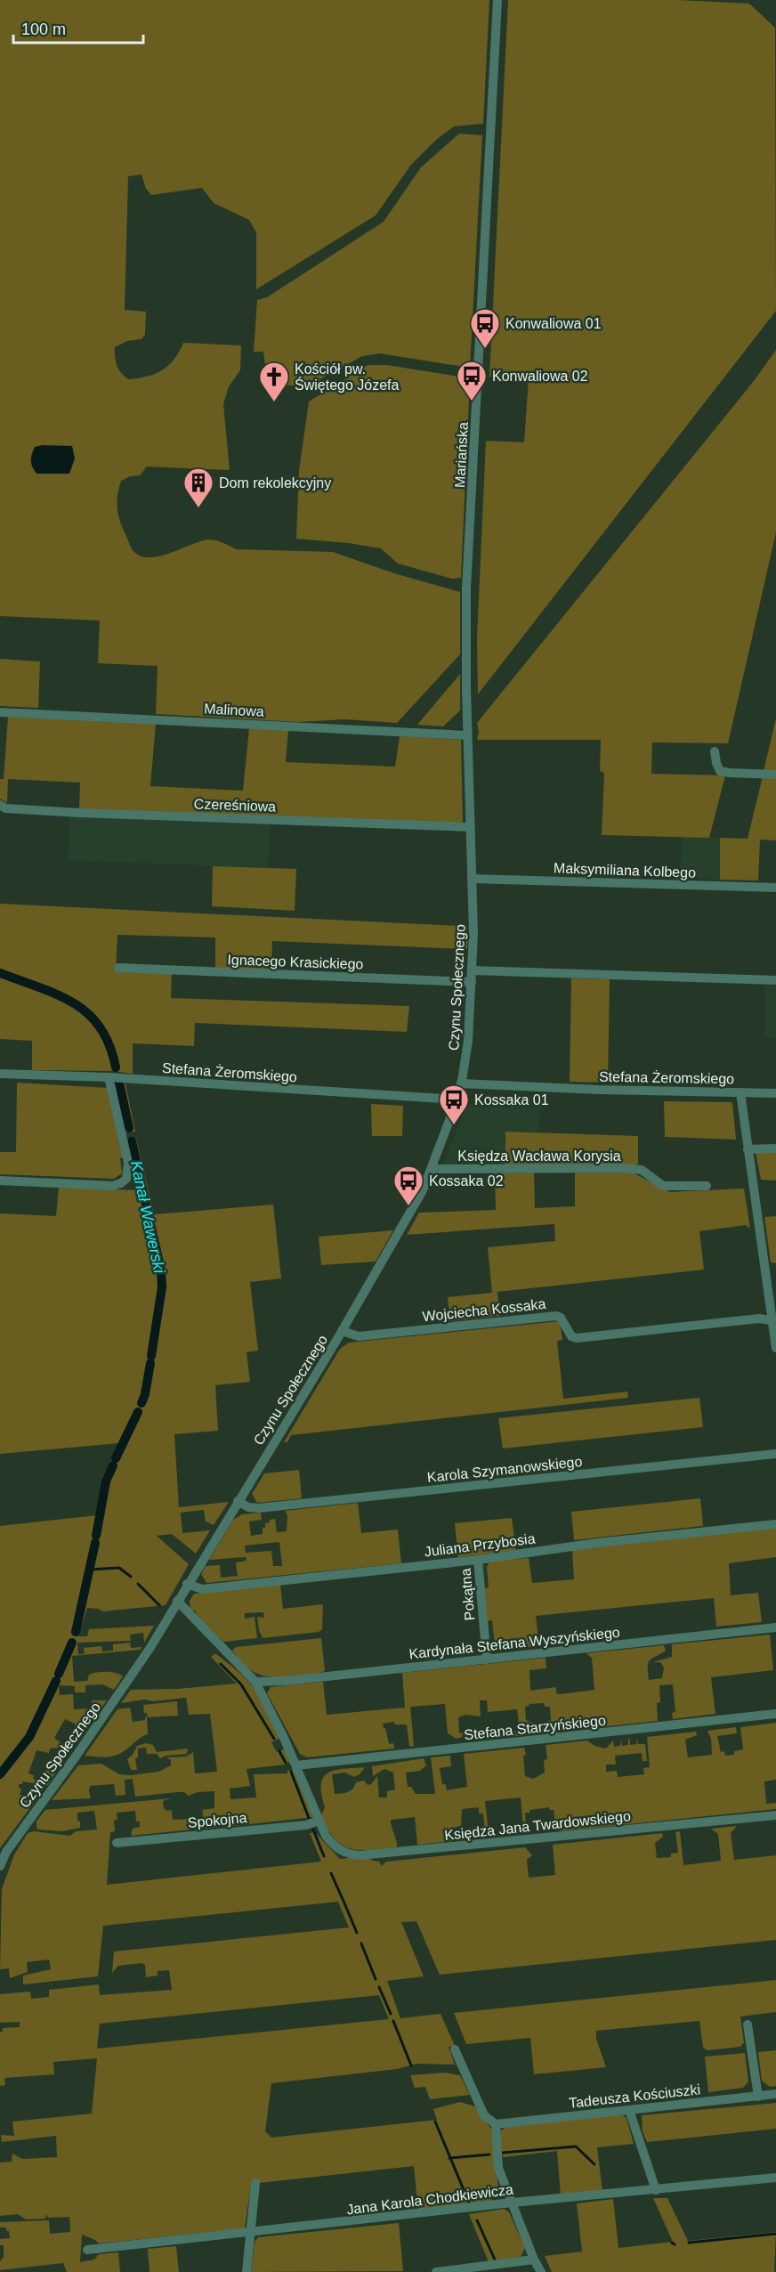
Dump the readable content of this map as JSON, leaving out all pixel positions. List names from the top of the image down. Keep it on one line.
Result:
{"streets":{"street":["Mariańska","Malinowa","Czereśniowa","Maksymiliana Kolbego","Ignacego Krasickiego","Czynu Społecznego","Stefana Żeromskiego","Księdza Wacława Korysia","Wojciecha Kossaka","Karola Szymanowskiego","Juliana Przybosia","Pokątna","Kardynała Stefana Wyszyńskiego","Stefana Starzyńskiego","Spokojna","Księdza Jana Twardowskiego","Tadeusza Kościuszki","Jana Karola Chodkiewicza"]},"crossings":[["Mariańska","Malinowa"],["Mariańska","Czereśniowa"],["Mariańska","Maksymiliana Kolbego"],["Mariańska","Czynu Społecznego"],["Maksymiliana Kolbego","Czynu Społecznego"],["Ignacego Krasickiego","Czynu Społecznego"],["Czynu Społecznego","Stefana Żeromskiego"],["Czynu Społecznego","Księdza Wacława Korysia"],["Czynu Społecznego","Wojciecha Kossaka"],["Czynu Społecznego","Karola Szymanowskiego"],["Czynu Społecznego","Juliana Przybosia"],["Juliana Przybosia","Pokątna"],["Pokątna","Kardynała Stefana Wyszyńskiego"],["Spokojna","Księdza Jana Twardowskiego"]],"water":["Kanał Wawerski"],"places":{"bus stop":["Konwaliowa 01","Konwaliowa 02","Kossaka 01","Kossaka 02"],"church":["Kościół pw. Świętego Józefa"],"building":["Dom rekolekcyjny"]},"scale_bar":"100 m"}
